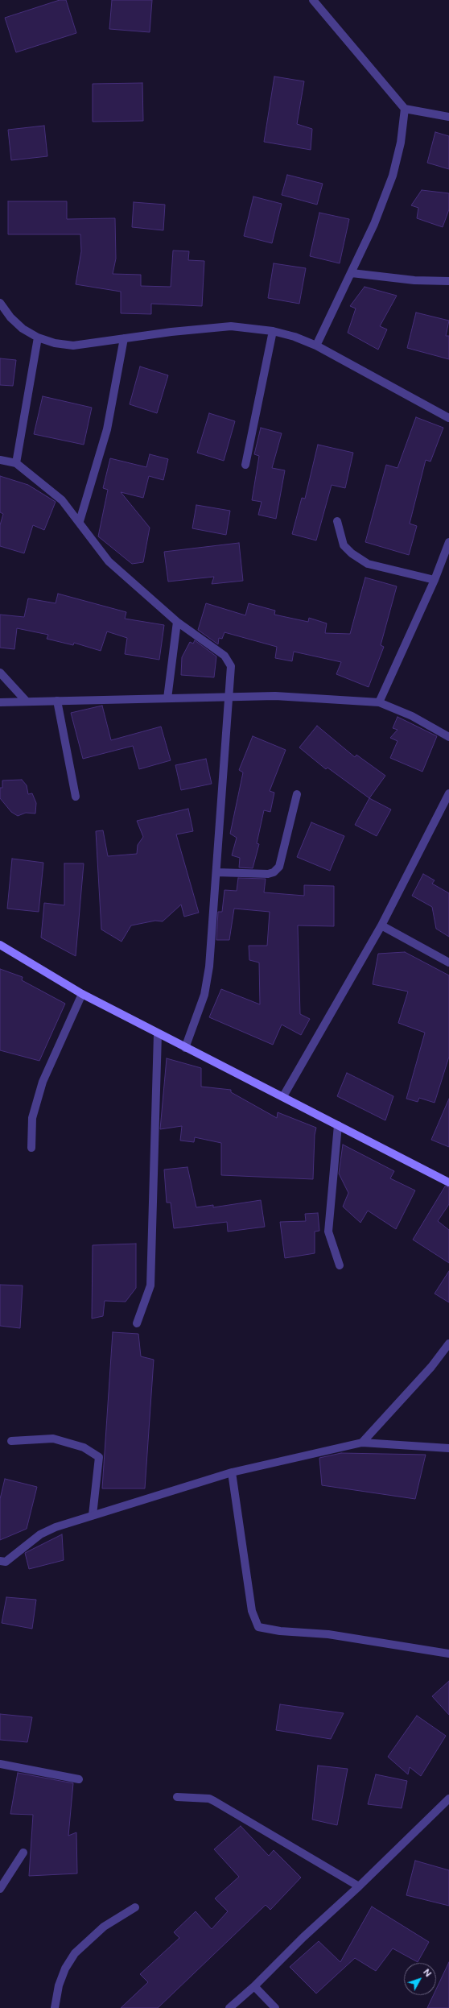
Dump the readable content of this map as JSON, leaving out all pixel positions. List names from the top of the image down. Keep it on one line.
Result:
{"north":"top right"}
